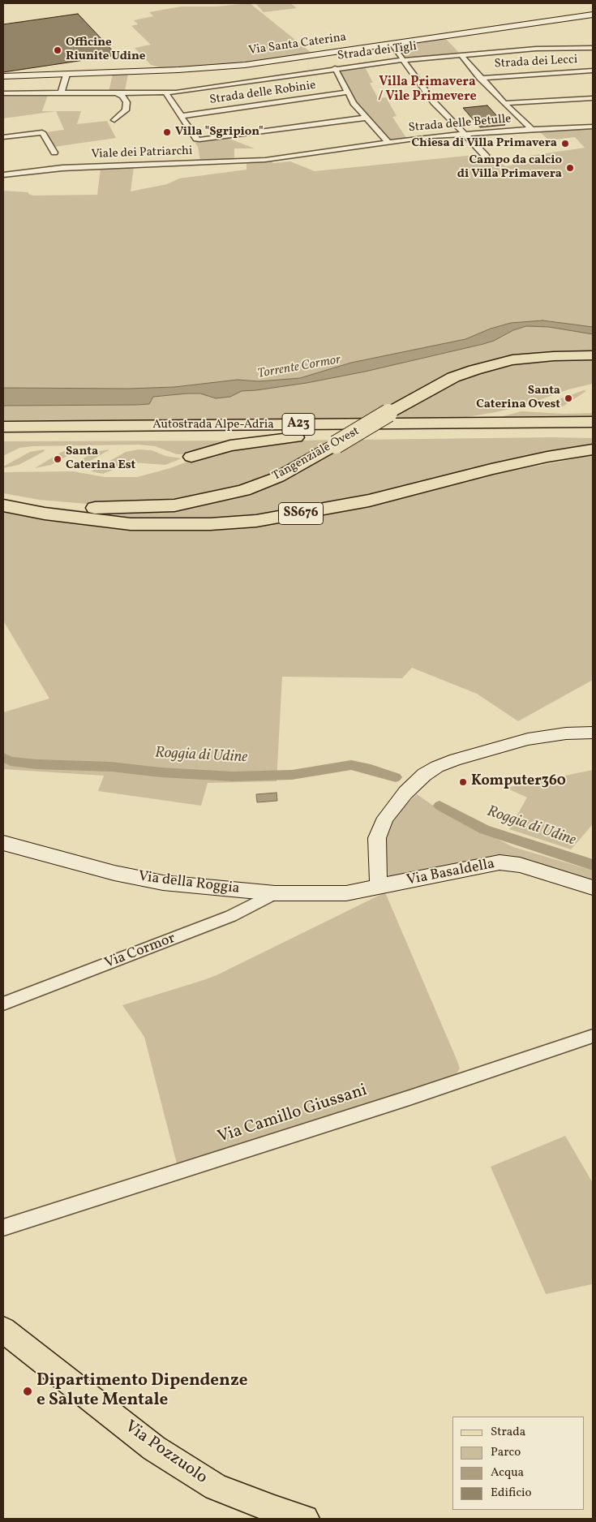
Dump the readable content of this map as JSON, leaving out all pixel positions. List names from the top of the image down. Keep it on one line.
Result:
{"streets":{"highway":["A23","Autostrada Alpe-Adria","Tangenziale Ovest","SS676"],"main road":["Via Pozzuolo"],"street":["Via Santa Caterina","Strada dei Tigli","Strada dei Lecci","Strada delle Robinie","Strada delle Betulle","Viale dei Patriarchi","Via Basaldella","Via della Roggia","Via Cormor","Via Camillo Giussani"]},"crossings":[["Strada delle Betulle","Viale dei Patriarchi"],["Autostrada Alpe-Adria","Tangenziale Ovest"],["Via Basaldella","Via della Roggia"],["Via della Roggia","Via Cormor"]],"districts":["Villa Primavera / Vile Primevere"],"water":["Torrente Cormor","Roggia di Udine"],"places":["Officine Riunite Udine","Villa \"Sgripion\"","Chiesa di Villa Primavera","Campo da calcio di Villa Primavera","Santa Caterina Ovest","Santa Caterina Est","Komputer360","Dipartimento Dipendenze e Salute Mentale"],"legend":["Strada","Parco","Acqua","Edificio"]}
